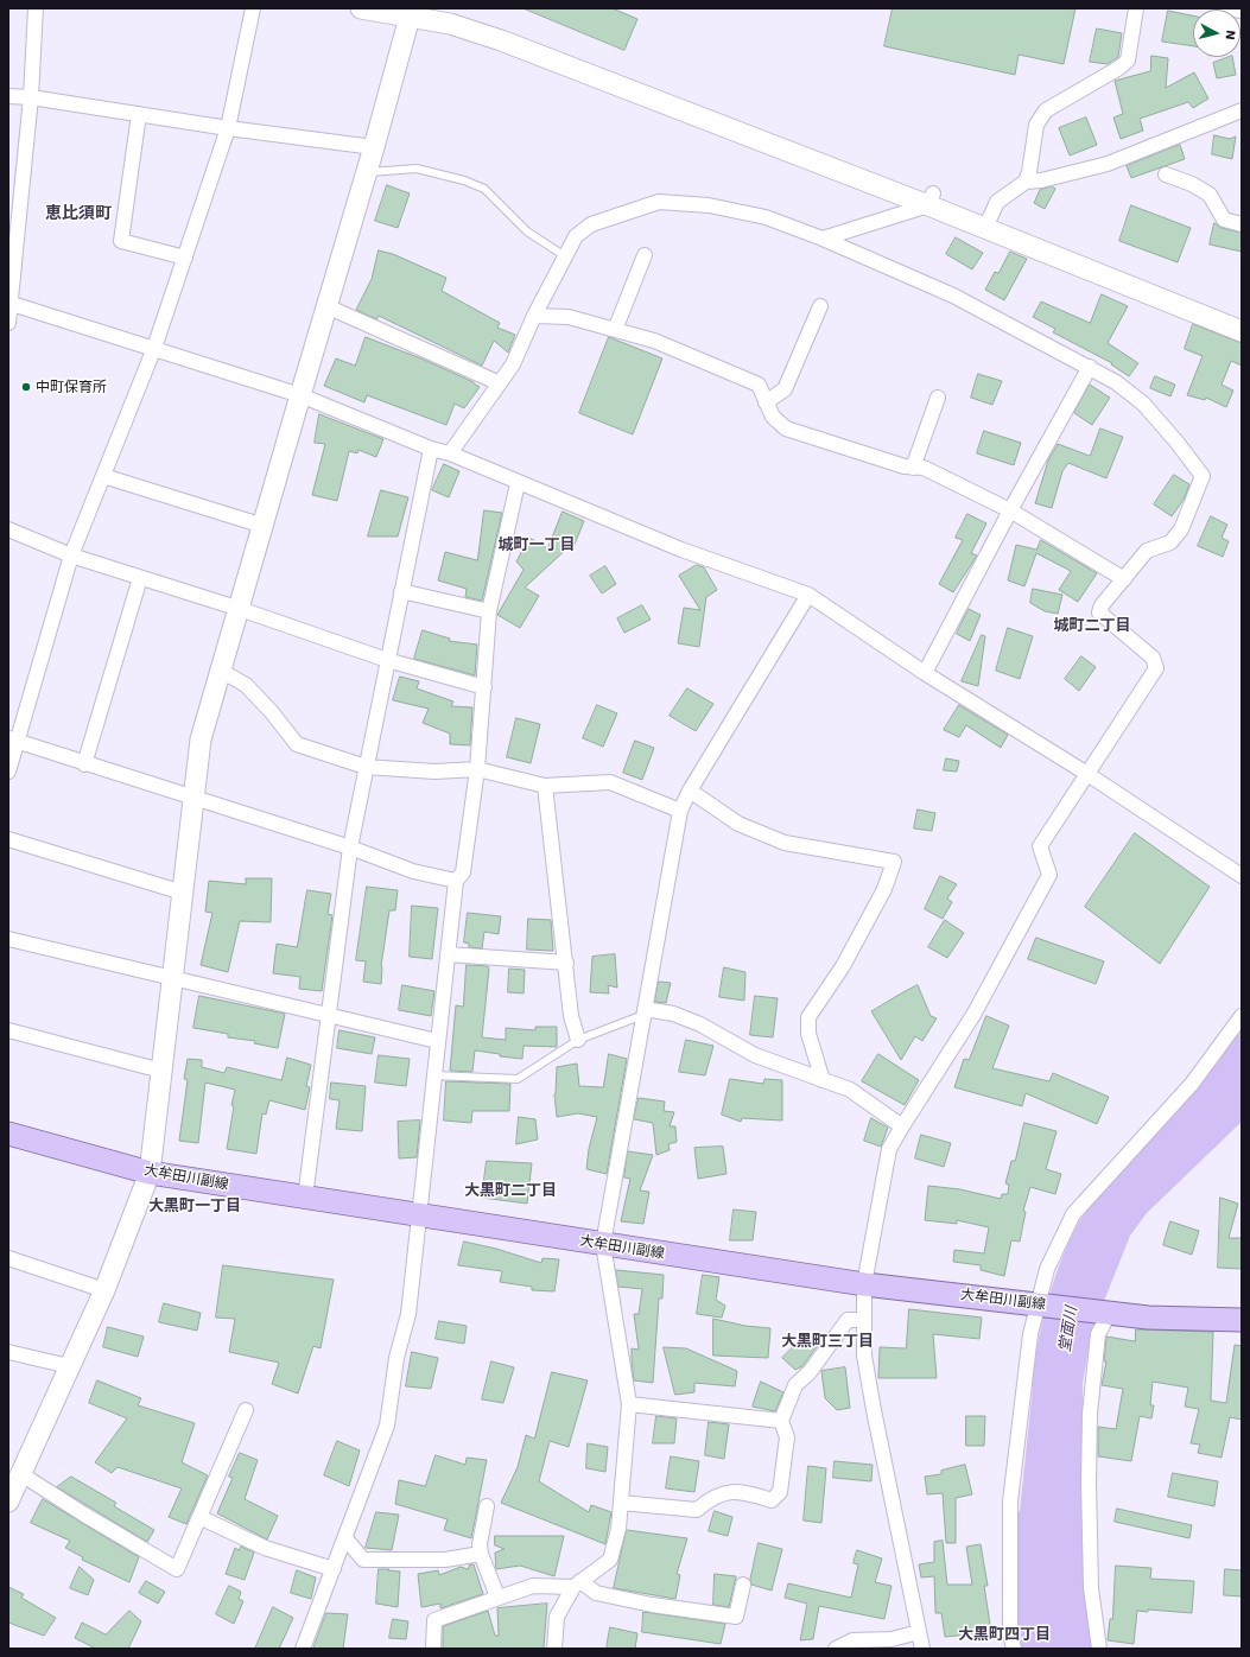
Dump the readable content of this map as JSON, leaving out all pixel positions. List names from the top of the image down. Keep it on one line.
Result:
{"streets":{"main road":["大牟田川副線"]},"districts":["恵比須町","城町一丁目","城町二丁目","大黒町二丁目","大黒町一丁目","大黒町三丁目","大黒町四丁目"],"water":["堂面川"],"places":["中町保育所"],"north":"right"}
